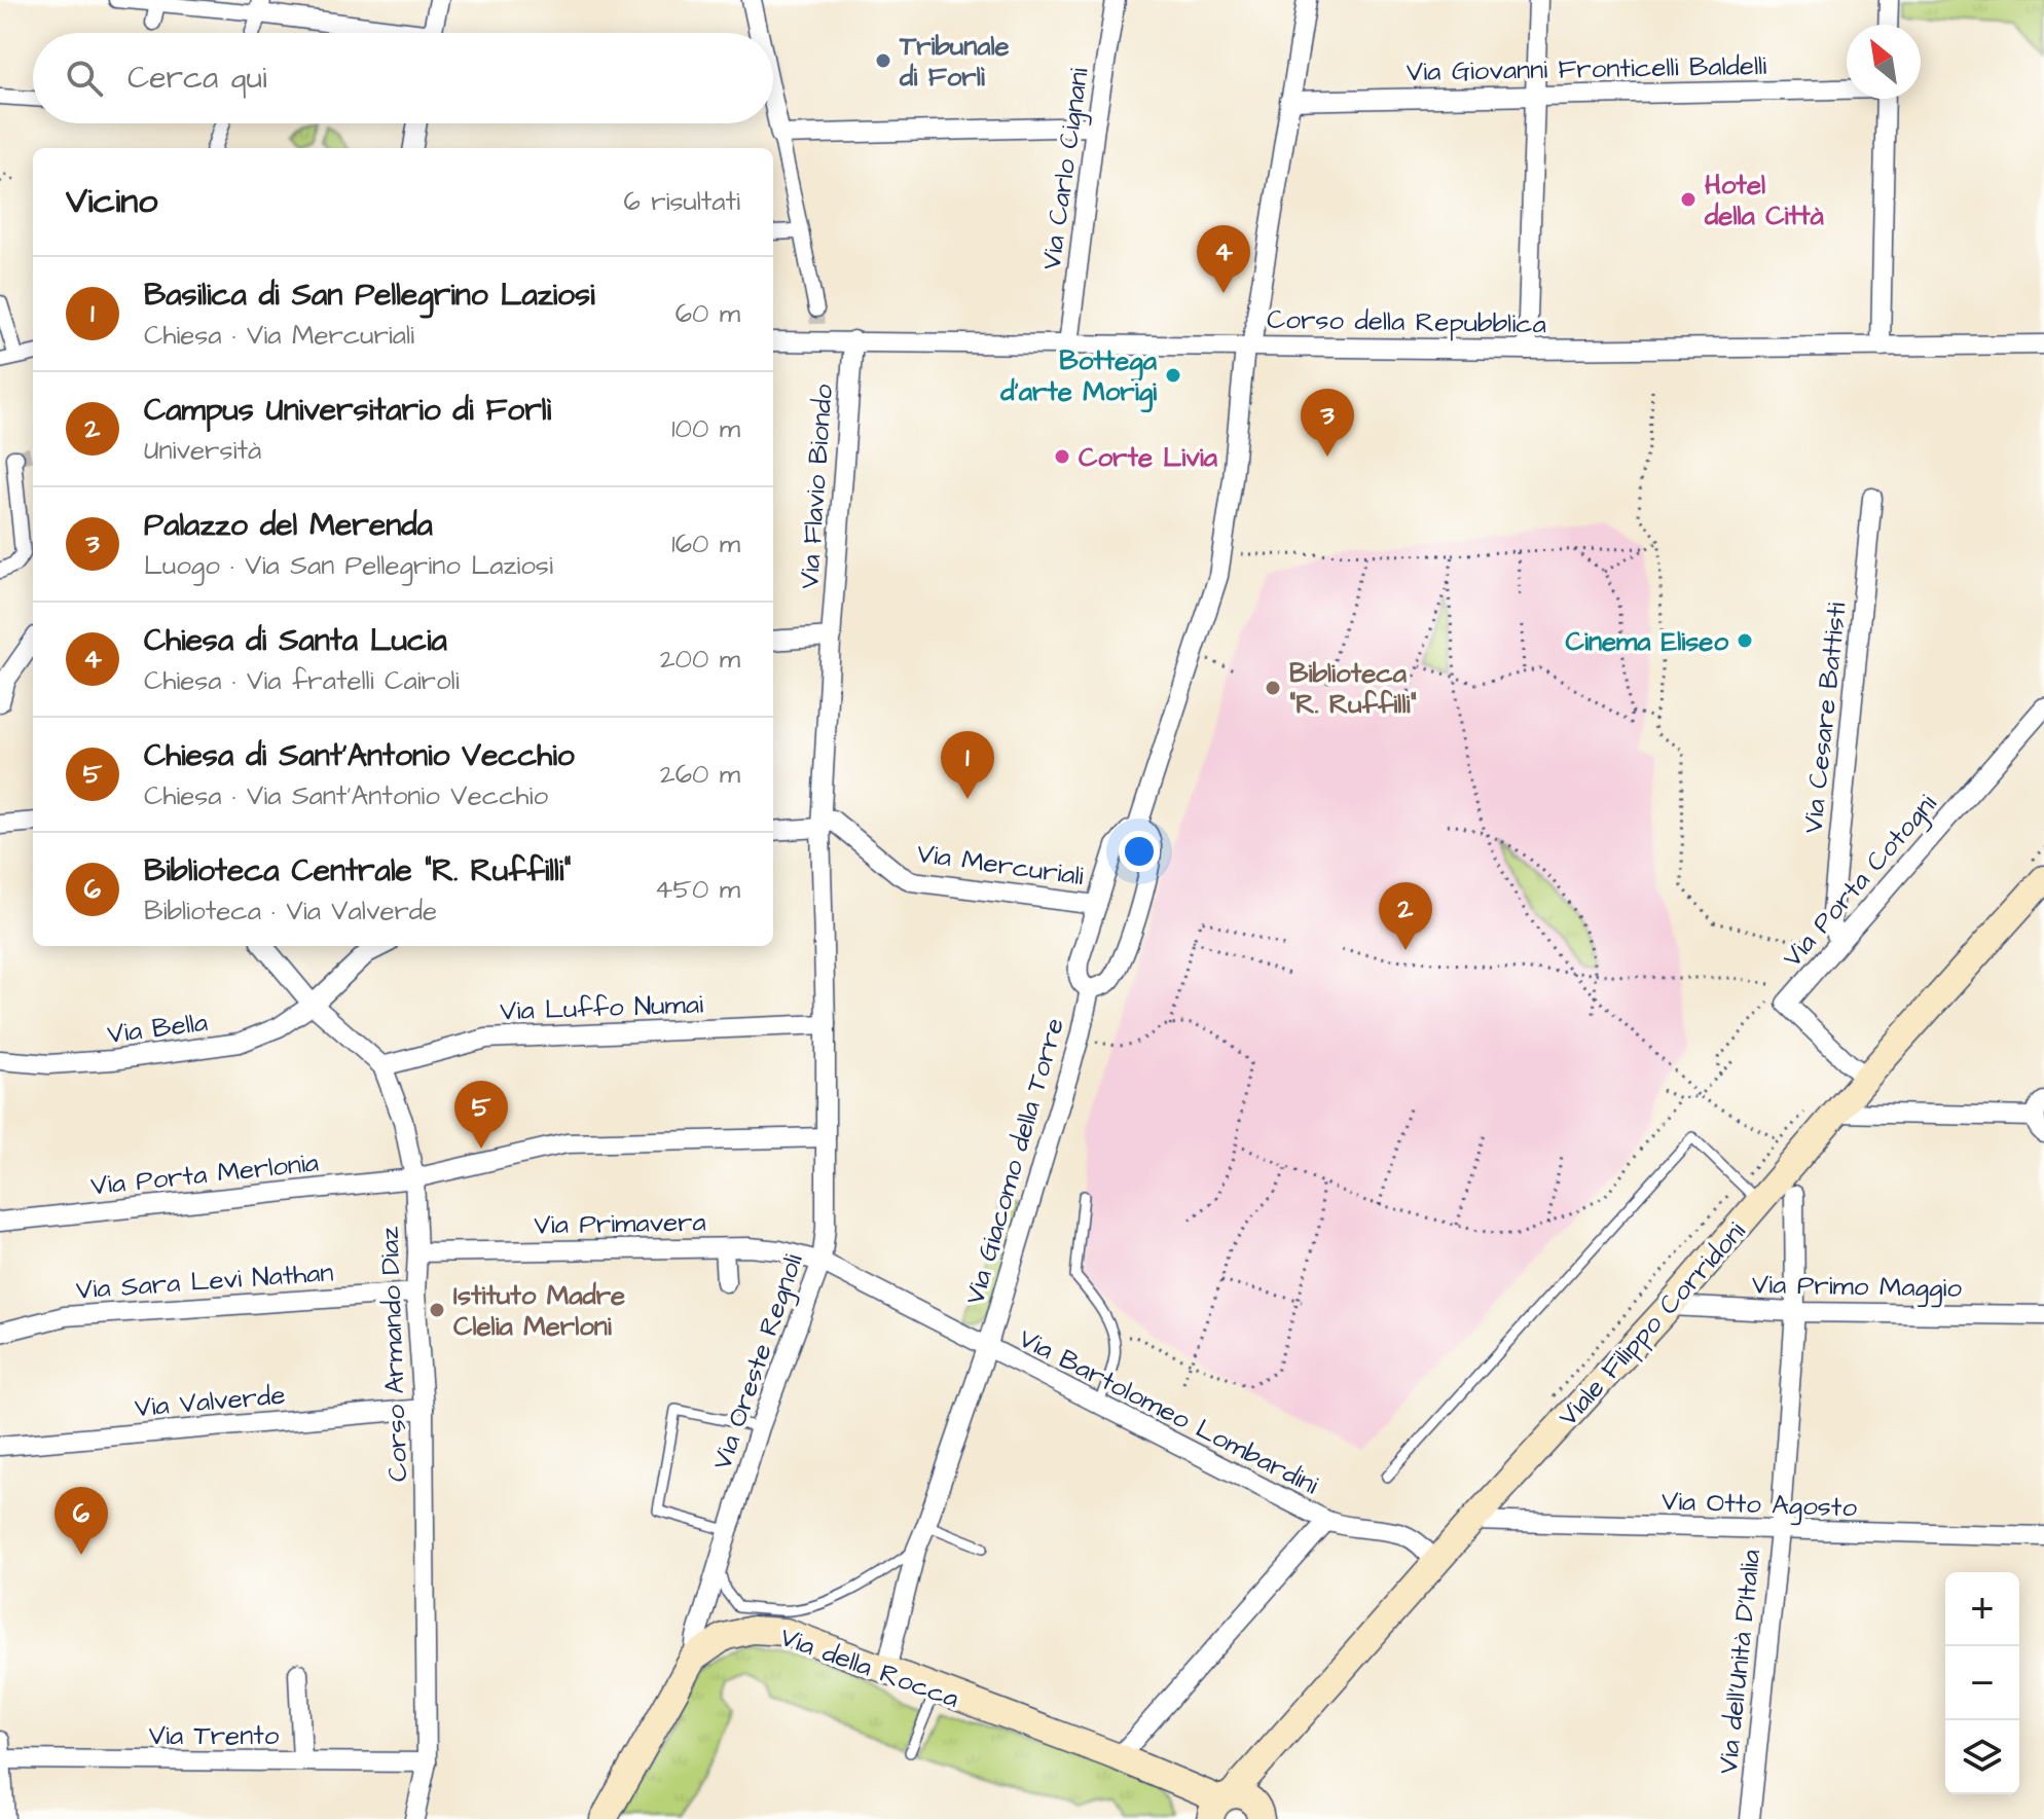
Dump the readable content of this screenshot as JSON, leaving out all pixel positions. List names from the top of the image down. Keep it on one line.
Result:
{"streets":{"main road":["Viale Filippo Corridoni","Via della Rocca"],"street":["Via Giovanni Fronticelli Baldelli","Via Carlo Cignani","Corso della Repubblica","Via Flavio Biondo","Via Cesare Battisti","Via Mercuriali","Via Porta Cotogni","Via Luffo Numai","Via Bella","Via Giacomo della Torre","Via Porta Merlonia","Via Primavera","Via Sara Levi Nathan","Via Primo Maggio","Corso Armando Diaz","Via Oreste Regnoli","Via Valverde","Via Bartolomeo Lombardini","Via Otto Agosto","Via dell'Unità D'Italia","Via Trento"]},"crossings":[["Via Carlo Cignani","Corso della Repubblica"],["Corso della Repubblica","Via Flavio Biondo"],["Via Flavio Biondo","Via Mercuriali"],["Via Flavio Biondo","Via Oreste Regnoli"],["Via Cesare Battisti","Via Porta Cotogni"],["Via Mercuriali","Via Oreste Regnoli"],["Via Porta Cotogni","Viale Filippo Corridoni"],["Via Luffo Numai","Corso Armando Diaz"],["Via Luffo Numai","Via Oreste Regnoli"],["Via Bella","Corso Armando Diaz"],["Via Giacomo della Torre","Via Primavera"],["Via Giacomo della Torre","Via Bartolomeo Lombardini"],["Via Giacomo della Torre","Via della Rocca"],["Via Porta Merlonia","Corso Armando Diaz"],["Via Porta Merlonia","Via Oreste Regnoli"],["Via Primavera","Corso Armando Diaz"],["Via Primavera","Via Oreste Regnoli"],["Via Primavera","Via Bartolomeo Lombardini"],["Via Sara Levi Nathan","Corso Armando Diaz"],["Via Primo Maggio","Viale Filippo Corridoni"],["Via Primo Maggio","Via dell'Unità D'Italia"],["Viale Filippo Corridoni","Via Bartolomeo Lombardini"],["Viale Filippo Corridoni","Via Otto Agosto"],["Viale Filippo Corridoni","Via della Rocca"],["Corso Armando Diaz","Via Valverde"],["Corso Armando Diaz","Via Trento"],["Via Oreste Regnoli","Via della Rocca"],["Via Otto Agosto","Via dell'Unità D'Italia"]],"places":["Tribunale di Forlì","Hotel della Città","Bottega d'arte Morigi","Corte Livia","Cinema Eliseo","Biblioteca \"R. Ruffilli\"","Istituto Madre Clelia Merloni"],"north":"top left","page":{"search":"Cerca qui","heading":["Vicino","6 risultati"],"pins":["4","3","1","2","5","6"],"list":[{"mark":"1","name":"Basilica di San Pellegrino Laziosi","note":"Chiesa · Via Mercuriali","value":"60 m"},{"mark":"2","name":"Campus Universitario di Forlì","note":"Università","value":"100 m"},{"mark":"3","name":"Palazzo del Merenda","note":"Luogo · Via San Pellegrino Laziosi","value":"160 m"},{"mark":"4","name":"Chiesa di Santa Lucia","note":"Chiesa · Via fratelli Cairoli","value":"200 m"},{"mark":"5","name":"Chiesa di Sant'Antonio Vecchio","note":"Chiesa · Via Sant'Antonio Vecchio","value":"260 m"},{"mark":"6","name":"Biblioteca Centrale \"R. Ruffilli\"","note":"Biblioteca · Via Valverde","value":"450 m"}],"map_buttons":["+","−"]}}
